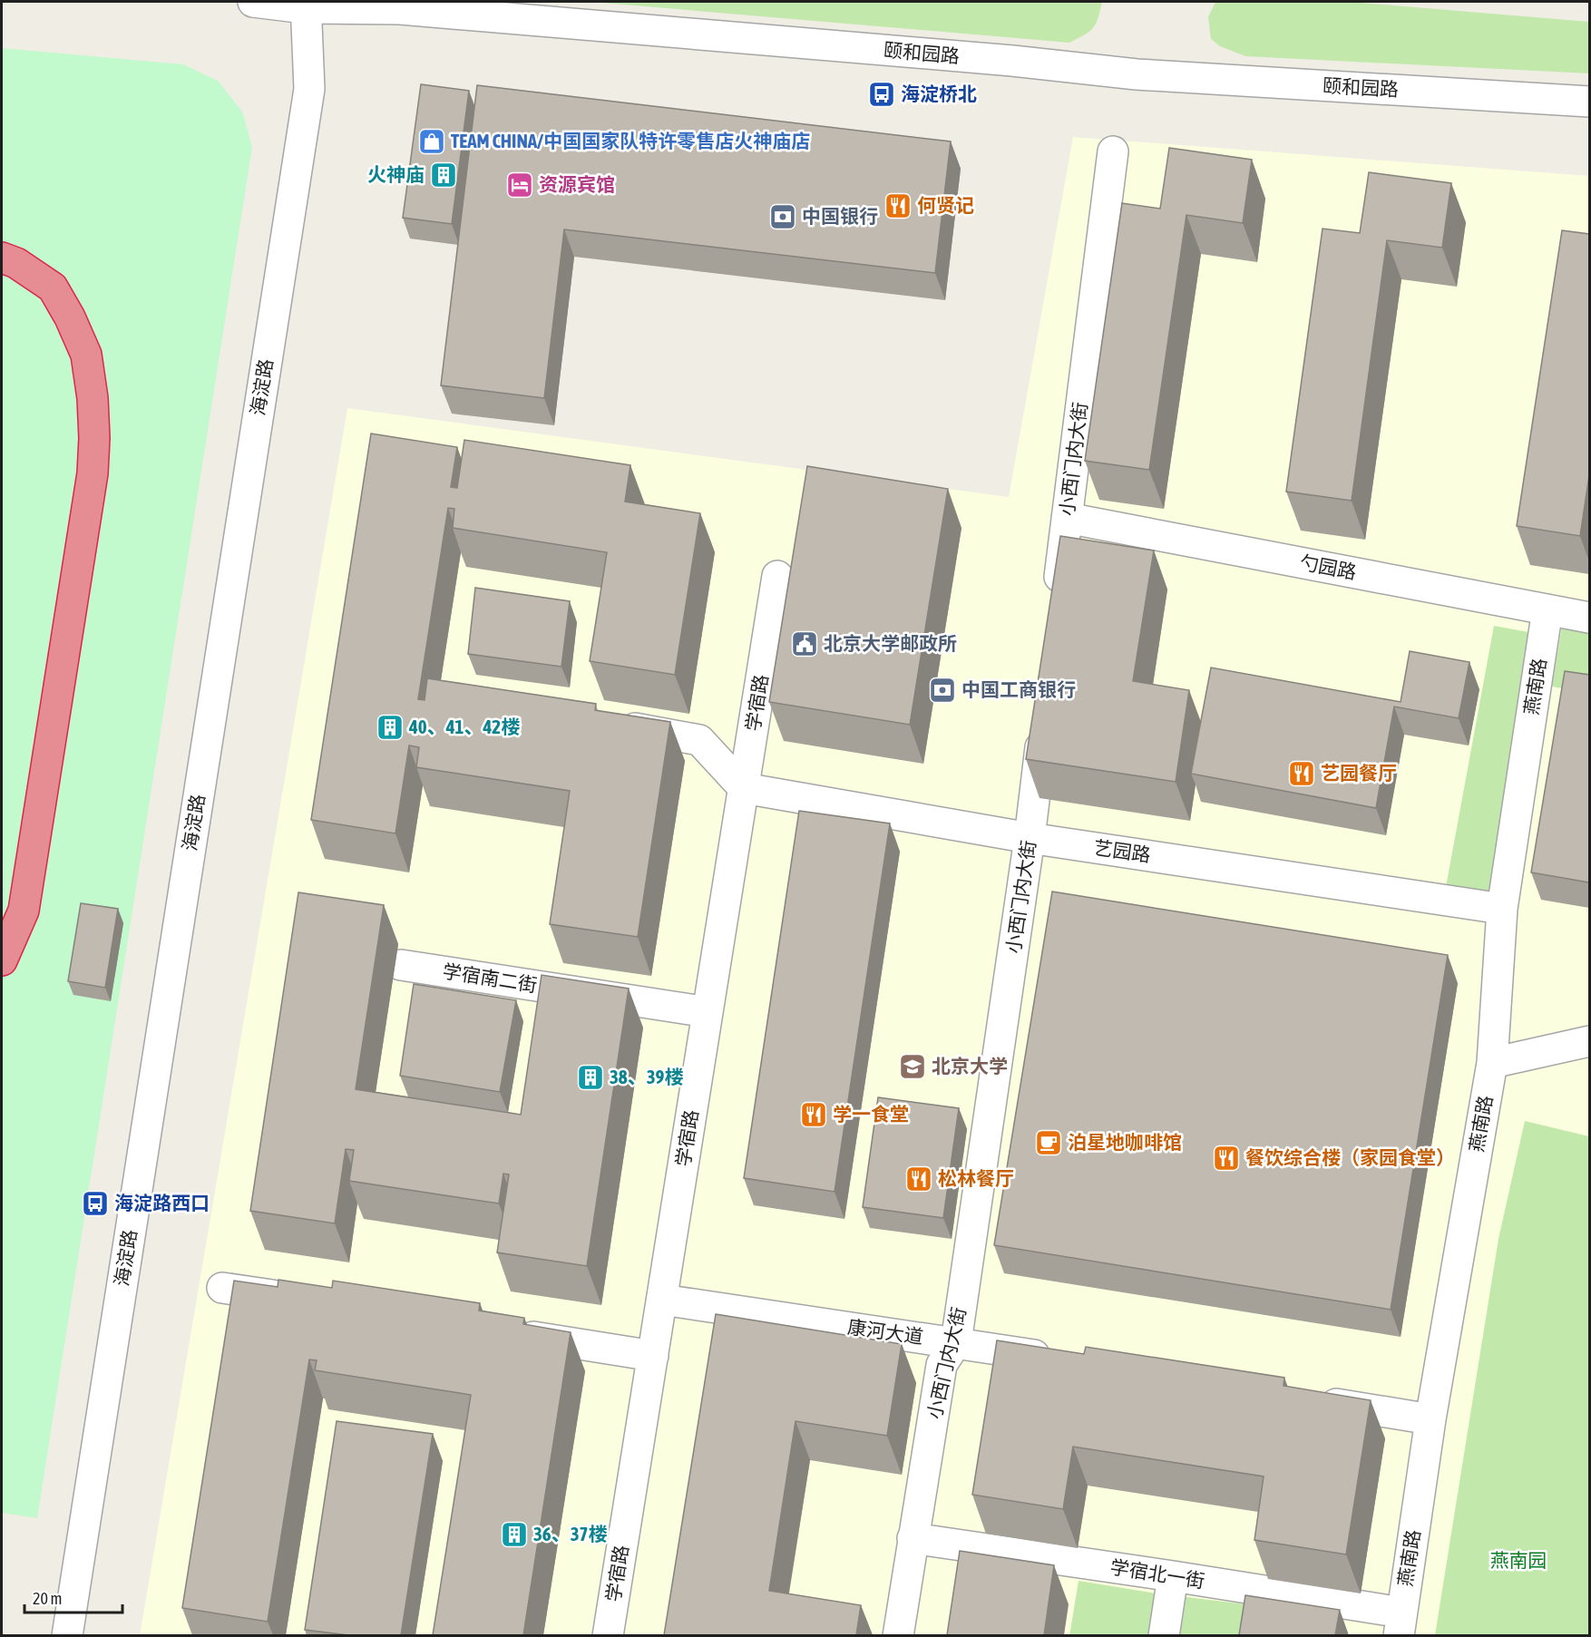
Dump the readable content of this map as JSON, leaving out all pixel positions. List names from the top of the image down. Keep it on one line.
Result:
{"streets":{"street":["颐和园路","海淀路","小西门内大街","勺园路","燕南路","学宿路","艺园路","学宿南二街","康河大道","学宿北一街"]},"crossings":[["颐和园路","海淀路"],["小西门内大街","勺园路"],["小西门内大街","艺园路"],["小西门内大街","康河大道"],["小西门内大街","学宿北一街"],["勺园路","燕南路"],["燕南路","艺园路"],["燕南路","学宿北一街"],["学宿路","艺园路"],["学宿路","学宿南二街"],["学宿路","康河大道"]],"parks":["燕南园"],"places":{"bus stop":["海淀桥北","海淀路西口"],"shop":["TEAM CHINA/中国国家队特许零售店火神庙店"],"building":["火神庙","40、41、42楼","38、39楼","36、37楼"],"hotel":["资源宾馆"],"restaurant":["何贤记","艺园餐厅","学一食堂","餐饮综合楼（家园食堂）","松林餐厅"],"bank":["中国银行","中国工商银行"],"public building":["北京大学邮政所"],"school or university":["北京大学"],"cafe":["泊星地咖啡馆"]},"scale_bar":"20 m"}
